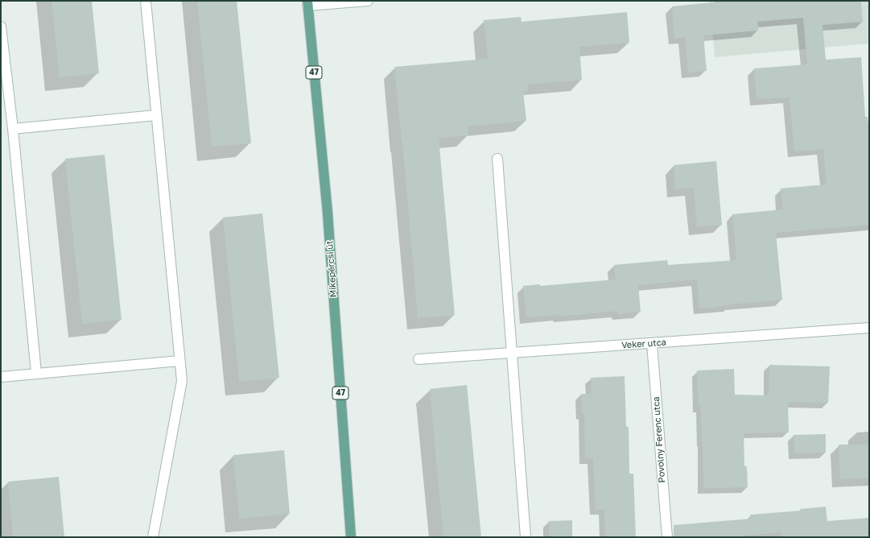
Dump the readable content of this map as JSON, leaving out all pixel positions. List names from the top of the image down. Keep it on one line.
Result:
{"streets":{"main road":["47","Mikepércsi út"],"street":["Veker utca","Povolny Ferenc utca"]},"crossings":[["Veker utca","Povolny Ferenc utca"]]}
